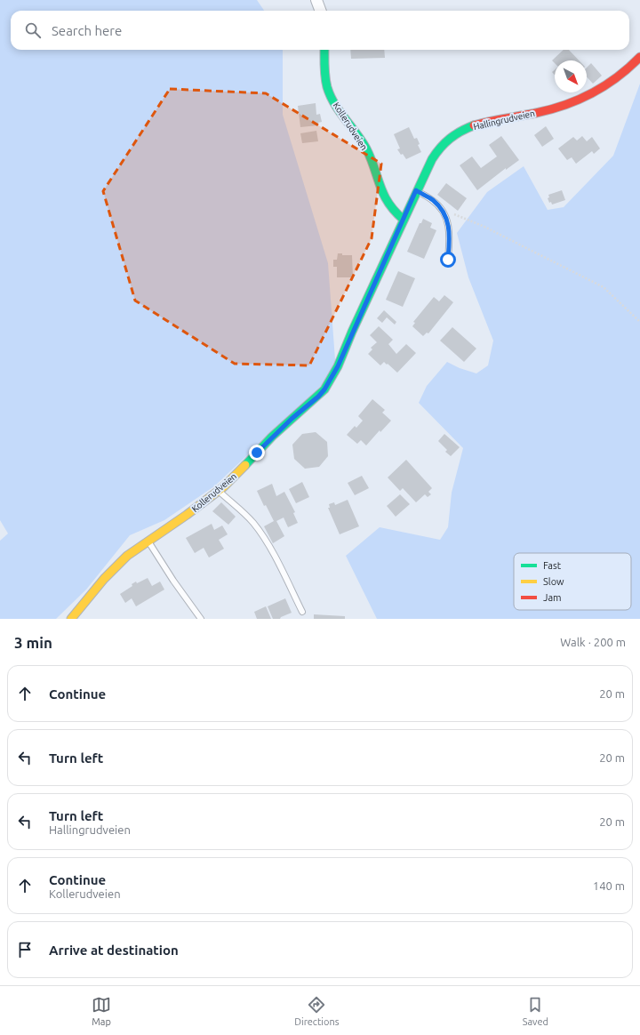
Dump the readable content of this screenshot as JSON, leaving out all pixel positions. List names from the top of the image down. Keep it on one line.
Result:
{"streets":{"street":["Hallingrudveien","Kollerudveien"]},"crossings":[["Hallingrudveien","Kollerudveien"]],"legend":["Fast","Slow","Jam"],"north":"bottom right","page":{"search":"Search here","heading":["3 min","Walk · 200 m"],"list":[["Continue","20 m"],["Turn left","20 m"],["Turn left","Hallingrudveien","20 m"],["Continue","Kollerudveien","140 m"],"Arrive at destination"],"nav":["Map","Directions","Saved"]}}
